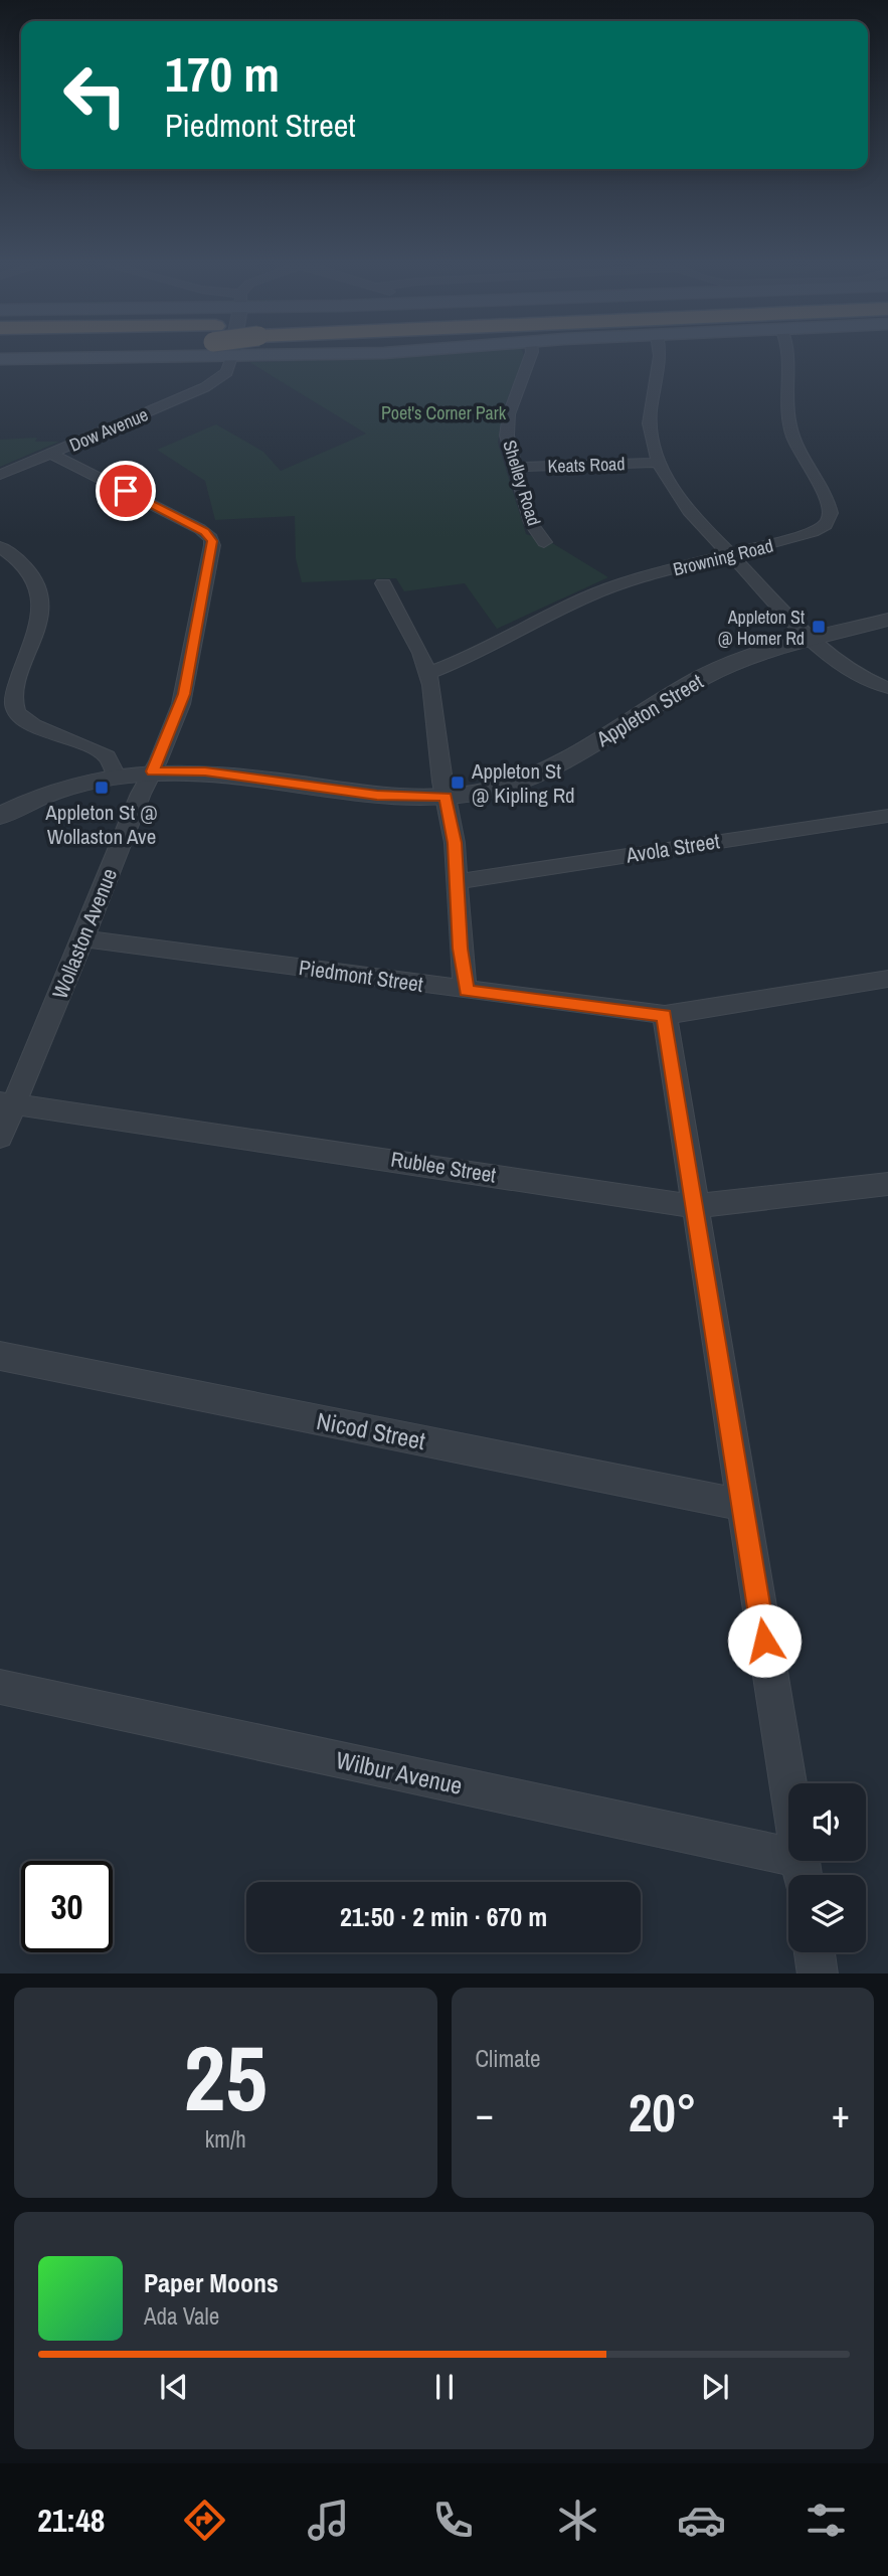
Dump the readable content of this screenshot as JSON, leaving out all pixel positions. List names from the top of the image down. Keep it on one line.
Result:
{"streets":{"street":["Dow Avenue","Keats Road","Shelley Road","Browning Road","Appleton Street","Avola Street","Wollaston Avenue","Piedmont Street","Rublee Street","Nicod Street","Wilbur Avenue"]},"crossings":[["Dow Avenue","Wollaston Avenue"],["Keats Road","Shelley Road"],["Appleton Street","Wollaston Avenue"],["Wollaston Avenue","Piedmont Street"],["Wollaston Avenue","Rublee Street"]],"parks":["Poet's Corner Park"],"places":{"transit":["Appleton St @ Homer Rd","Appleton St @ Kipling Rd","Appleton St @ Wollaston Ave"]},"page":{"turn":["170 m","Piedmont Street"],"limit":"30","trip":"21:50 · 2 min · 670 m","tile":[["25","km/h"],"Climate"],"heat":["−","20°","+"],"song":["Paper Moons","Ada Vale"],"tabs":"21:48"}}
